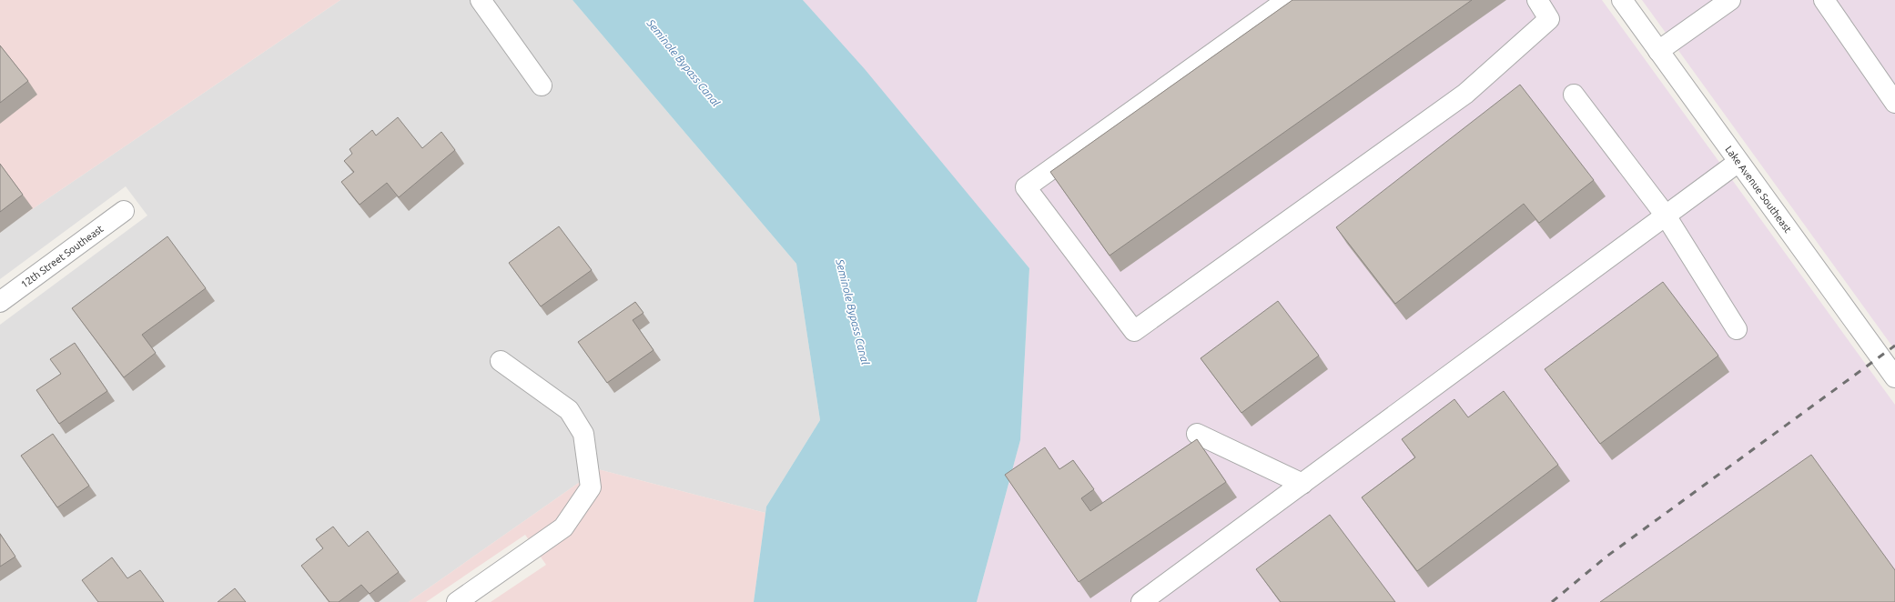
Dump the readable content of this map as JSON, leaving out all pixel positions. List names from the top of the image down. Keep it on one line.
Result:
{"streets":{"street":["Lake Avenue Southeast","12th Street Southeast"]},"water":["Seminole Bypass Canal"]}
